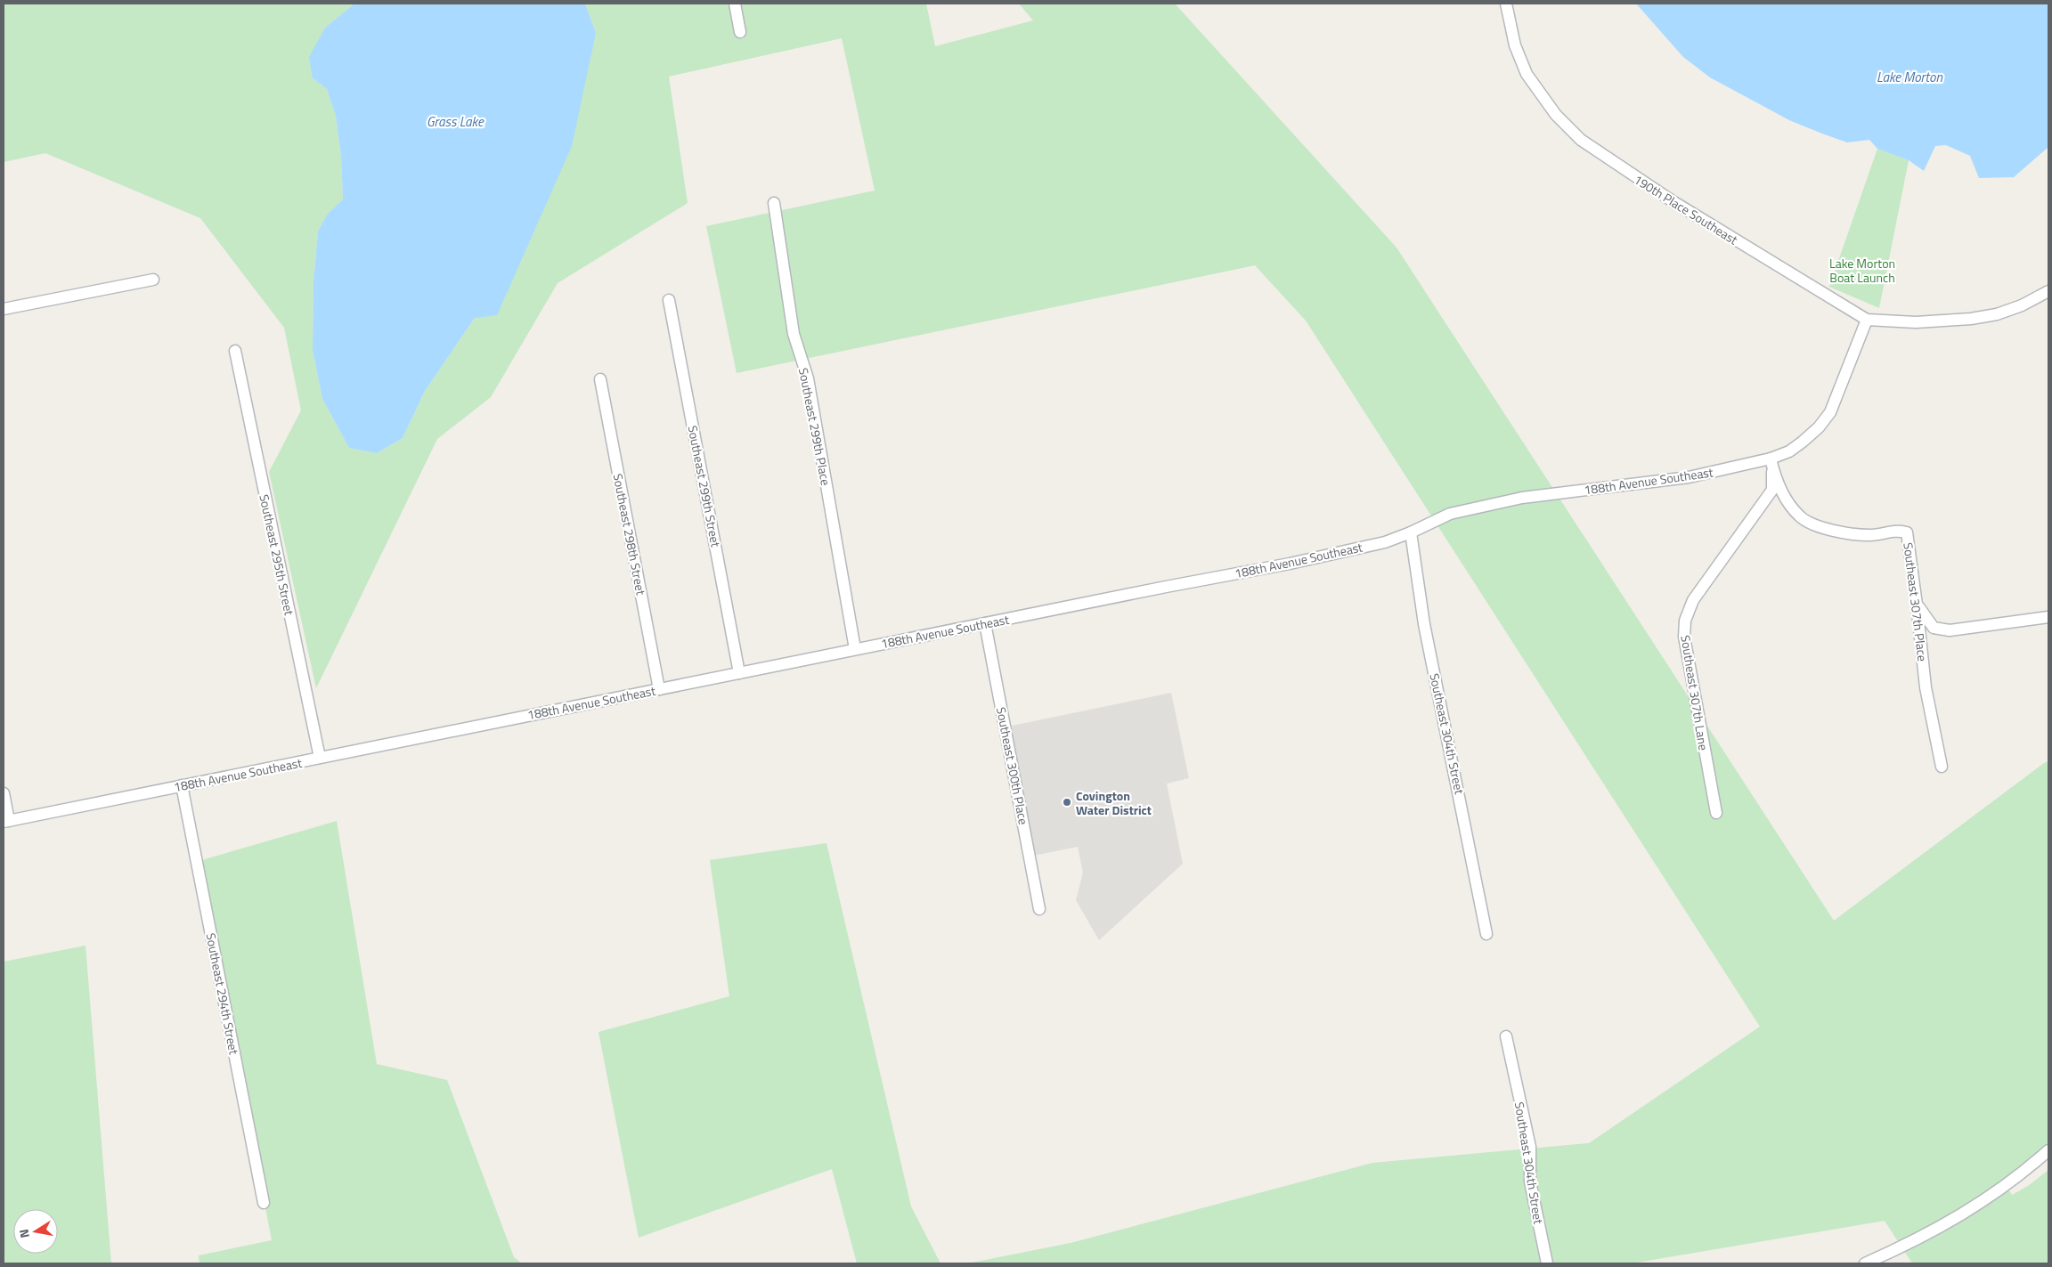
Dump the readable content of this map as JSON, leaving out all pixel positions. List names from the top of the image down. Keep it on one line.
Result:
{"streets":{"street":["190th Place Southeast","Southeast 299th Place","188th Avenue Southeast","Southeast 299th Street","Southeast 298th Street","Southeast 295th Street","Southeast 307th Place","Southeast 307th Lane","Southeast 304th Street","Southeast 300th Place","Southeast 294th Street"]},"crossings":[["190th Place Southeast","188th Avenue Southeast"],["Southeast 299th Place","188th Avenue Southeast"],["188th Avenue Southeast","Southeast 299th Street"],["188th Avenue Southeast","Southeast 298th Street"],["188th Avenue Southeast","Southeast 295th Street"],["188th Avenue Southeast","Southeast 307th Place"],["188th Avenue Southeast","Southeast 307th Lane"],["188th Avenue Southeast","Southeast 304th Street"],["188th Avenue Southeast","Southeast 300th Place"],["188th Avenue Southeast","Southeast 294th Street"],["Southeast 307th Place","Southeast 307th Lane"]],"water":["Lake Morton","Grass Lake"],"parks":["Lake Morton Boat Launch"],"places":["Covington Water District"],"north":"left"}
